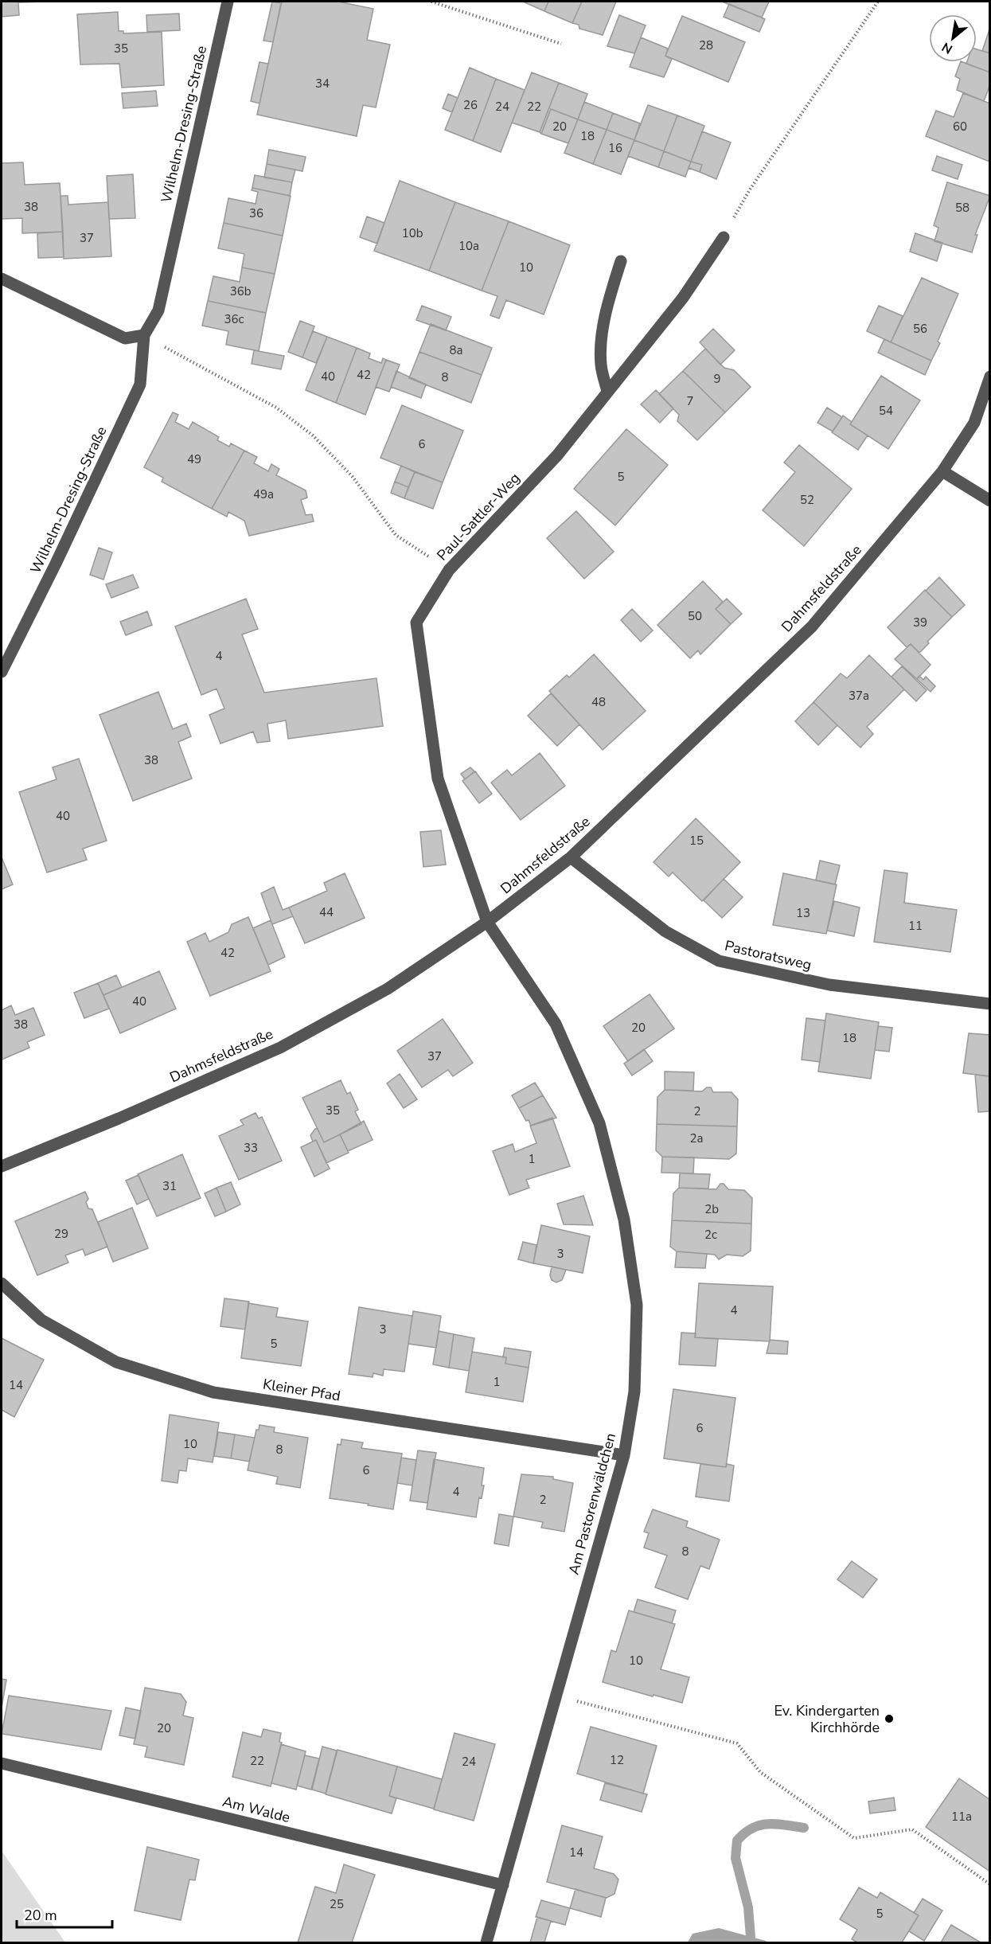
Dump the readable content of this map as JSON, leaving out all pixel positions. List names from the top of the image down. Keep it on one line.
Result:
{"streets":{"street":["Wilhelm-Dresing-Straße","Paul-Sattler-Weg","Dahmsfeldstraße","Pastoratsweg","Kleiner Pfad","Am Pastorenwäldchen","Am Walde"]},"crossings":[["Paul-Sattler-Weg","Dahmsfeldstraße"],["Paul-Sattler-Weg","Am Pastorenwäldchen"],["Dahmsfeldstraße","Pastoratsweg"],["Dahmsfeldstraße","Am Pastorenwäldchen"],["Kleiner Pfad","Am Pastorenwäldchen"],["Am Pastorenwäldchen","Am Walde"]],"places":["Ev. Kindergarten Kirchhörde"],"house_numbers":["28","35","34","26","24","22","20","60","18","16","38","58","36","10b","37","10a","10","36b","36c","56","8a","42","40","8","9","7","54","6","49","5","49a","52","50","39","4","37a","48","38","40","15","44","13","11","42","40","38","20","18","37","35","2","2a","33","1","31","2b","29","2c","3","4","3","5","1","14","6","10","8","6","4","2","8","10","20","12","22","24","11a","14","25","5"],"scale_bar":"20 m","north":"bottom left"}
